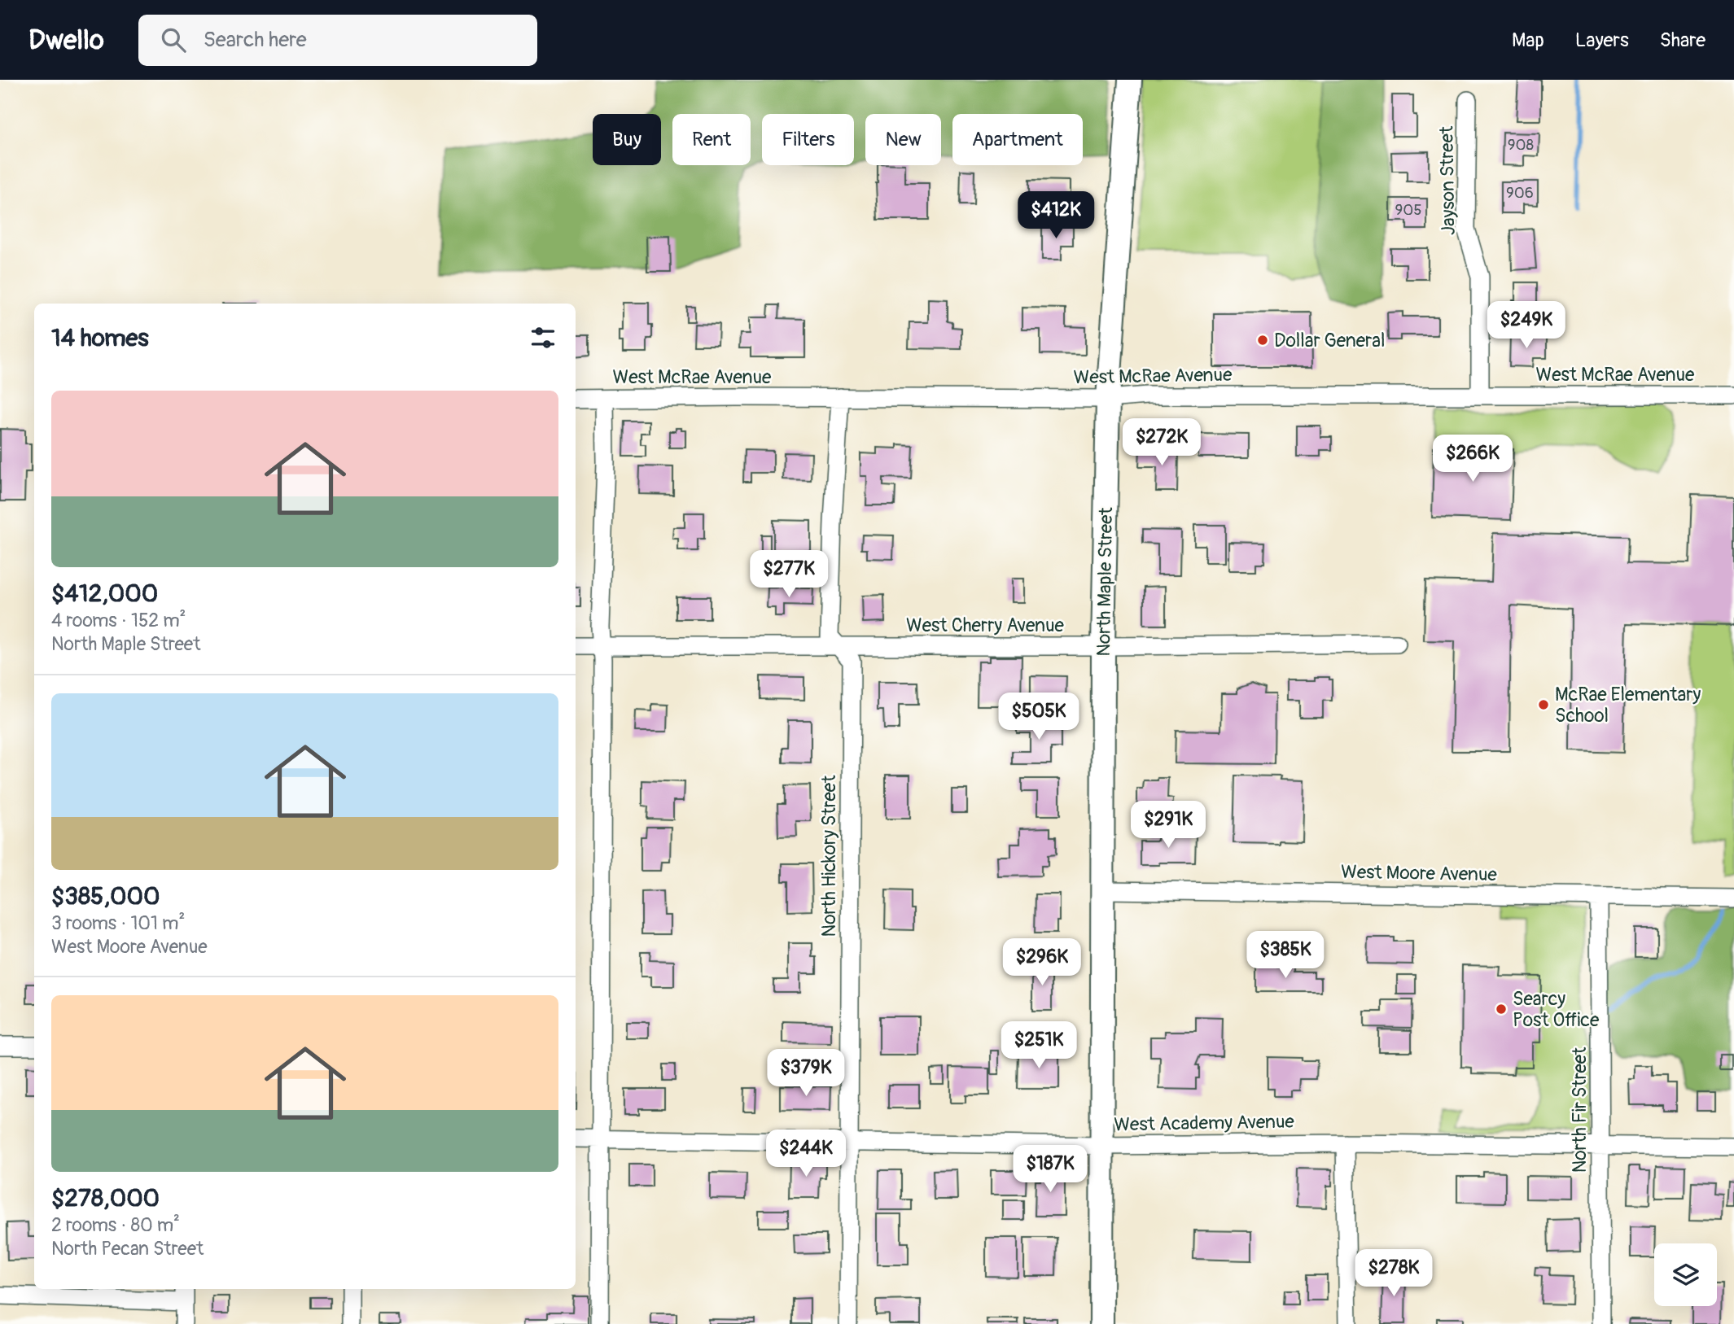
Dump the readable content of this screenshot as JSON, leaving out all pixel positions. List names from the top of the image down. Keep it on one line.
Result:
{"streets":{"main road":["North Maple Street"],"street":["Jayson Street","West McRae Avenue","West Cherry Avenue","North Hickory Street","West Moore Avenue","North Fir Street","West Academy Avenue"]},"crossings":[["Jayson Street","West McRae Avenue"],["West McRae Avenue","North Maple Street"],["West McRae Avenue","North Hickory Street"],["North Maple Street","West Cherry Avenue"],["North Maple Street","West Moore Avenue"],["North Maple Street","West Academy Avenue"],["West Cherry Avenue","North Hickory Street"],["North Hickory Street","West Academy Avenue"],["West Moore Avenue","North Fir Street"],["North Fir Street","West Academy Avenue"]],"places":["Dollar General","McRae Elementary School","Searcy Post Office"],"house_numbers":["908","906","905"],"page":{"header":"Dwello","search":"Search here","nav":["Map","Layers","Share"],"chip":["Buy","Rent","Filters","New","Apartment"],"price":["$412K","$249K","$272K","$266K","$277K","$505K","$291K","$385K","$296K","$251K","$379K","$244K","$187K","$278K"],"heading":"14 homes","list":[{"name":"$412,000","note":"4 rooms · 152 m² · North Maple Street"},{"name":"$385,000","note":"3 rooms · 101 m² · West Moore Avenue"},{"name":"$278,000","note":"2 rooms · 80 m² · North Pecan Street"}]}}
